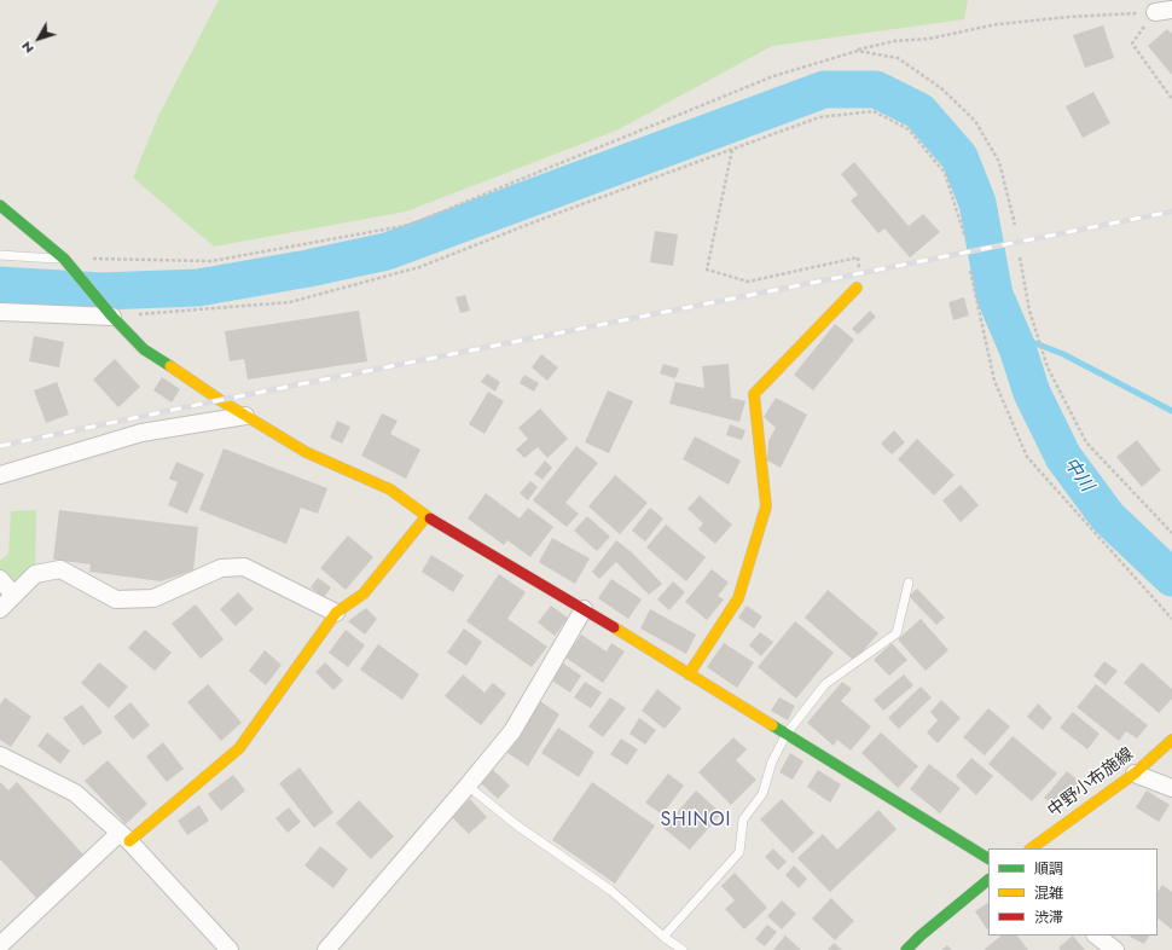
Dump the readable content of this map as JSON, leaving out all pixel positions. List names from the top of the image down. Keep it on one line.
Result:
{"streets":{"street":["中野小布施線"]},"districts":["SHINOI"],"water":["中川"],"legend":["順調","混雑","渋滞"],"north":"bottom left"}
